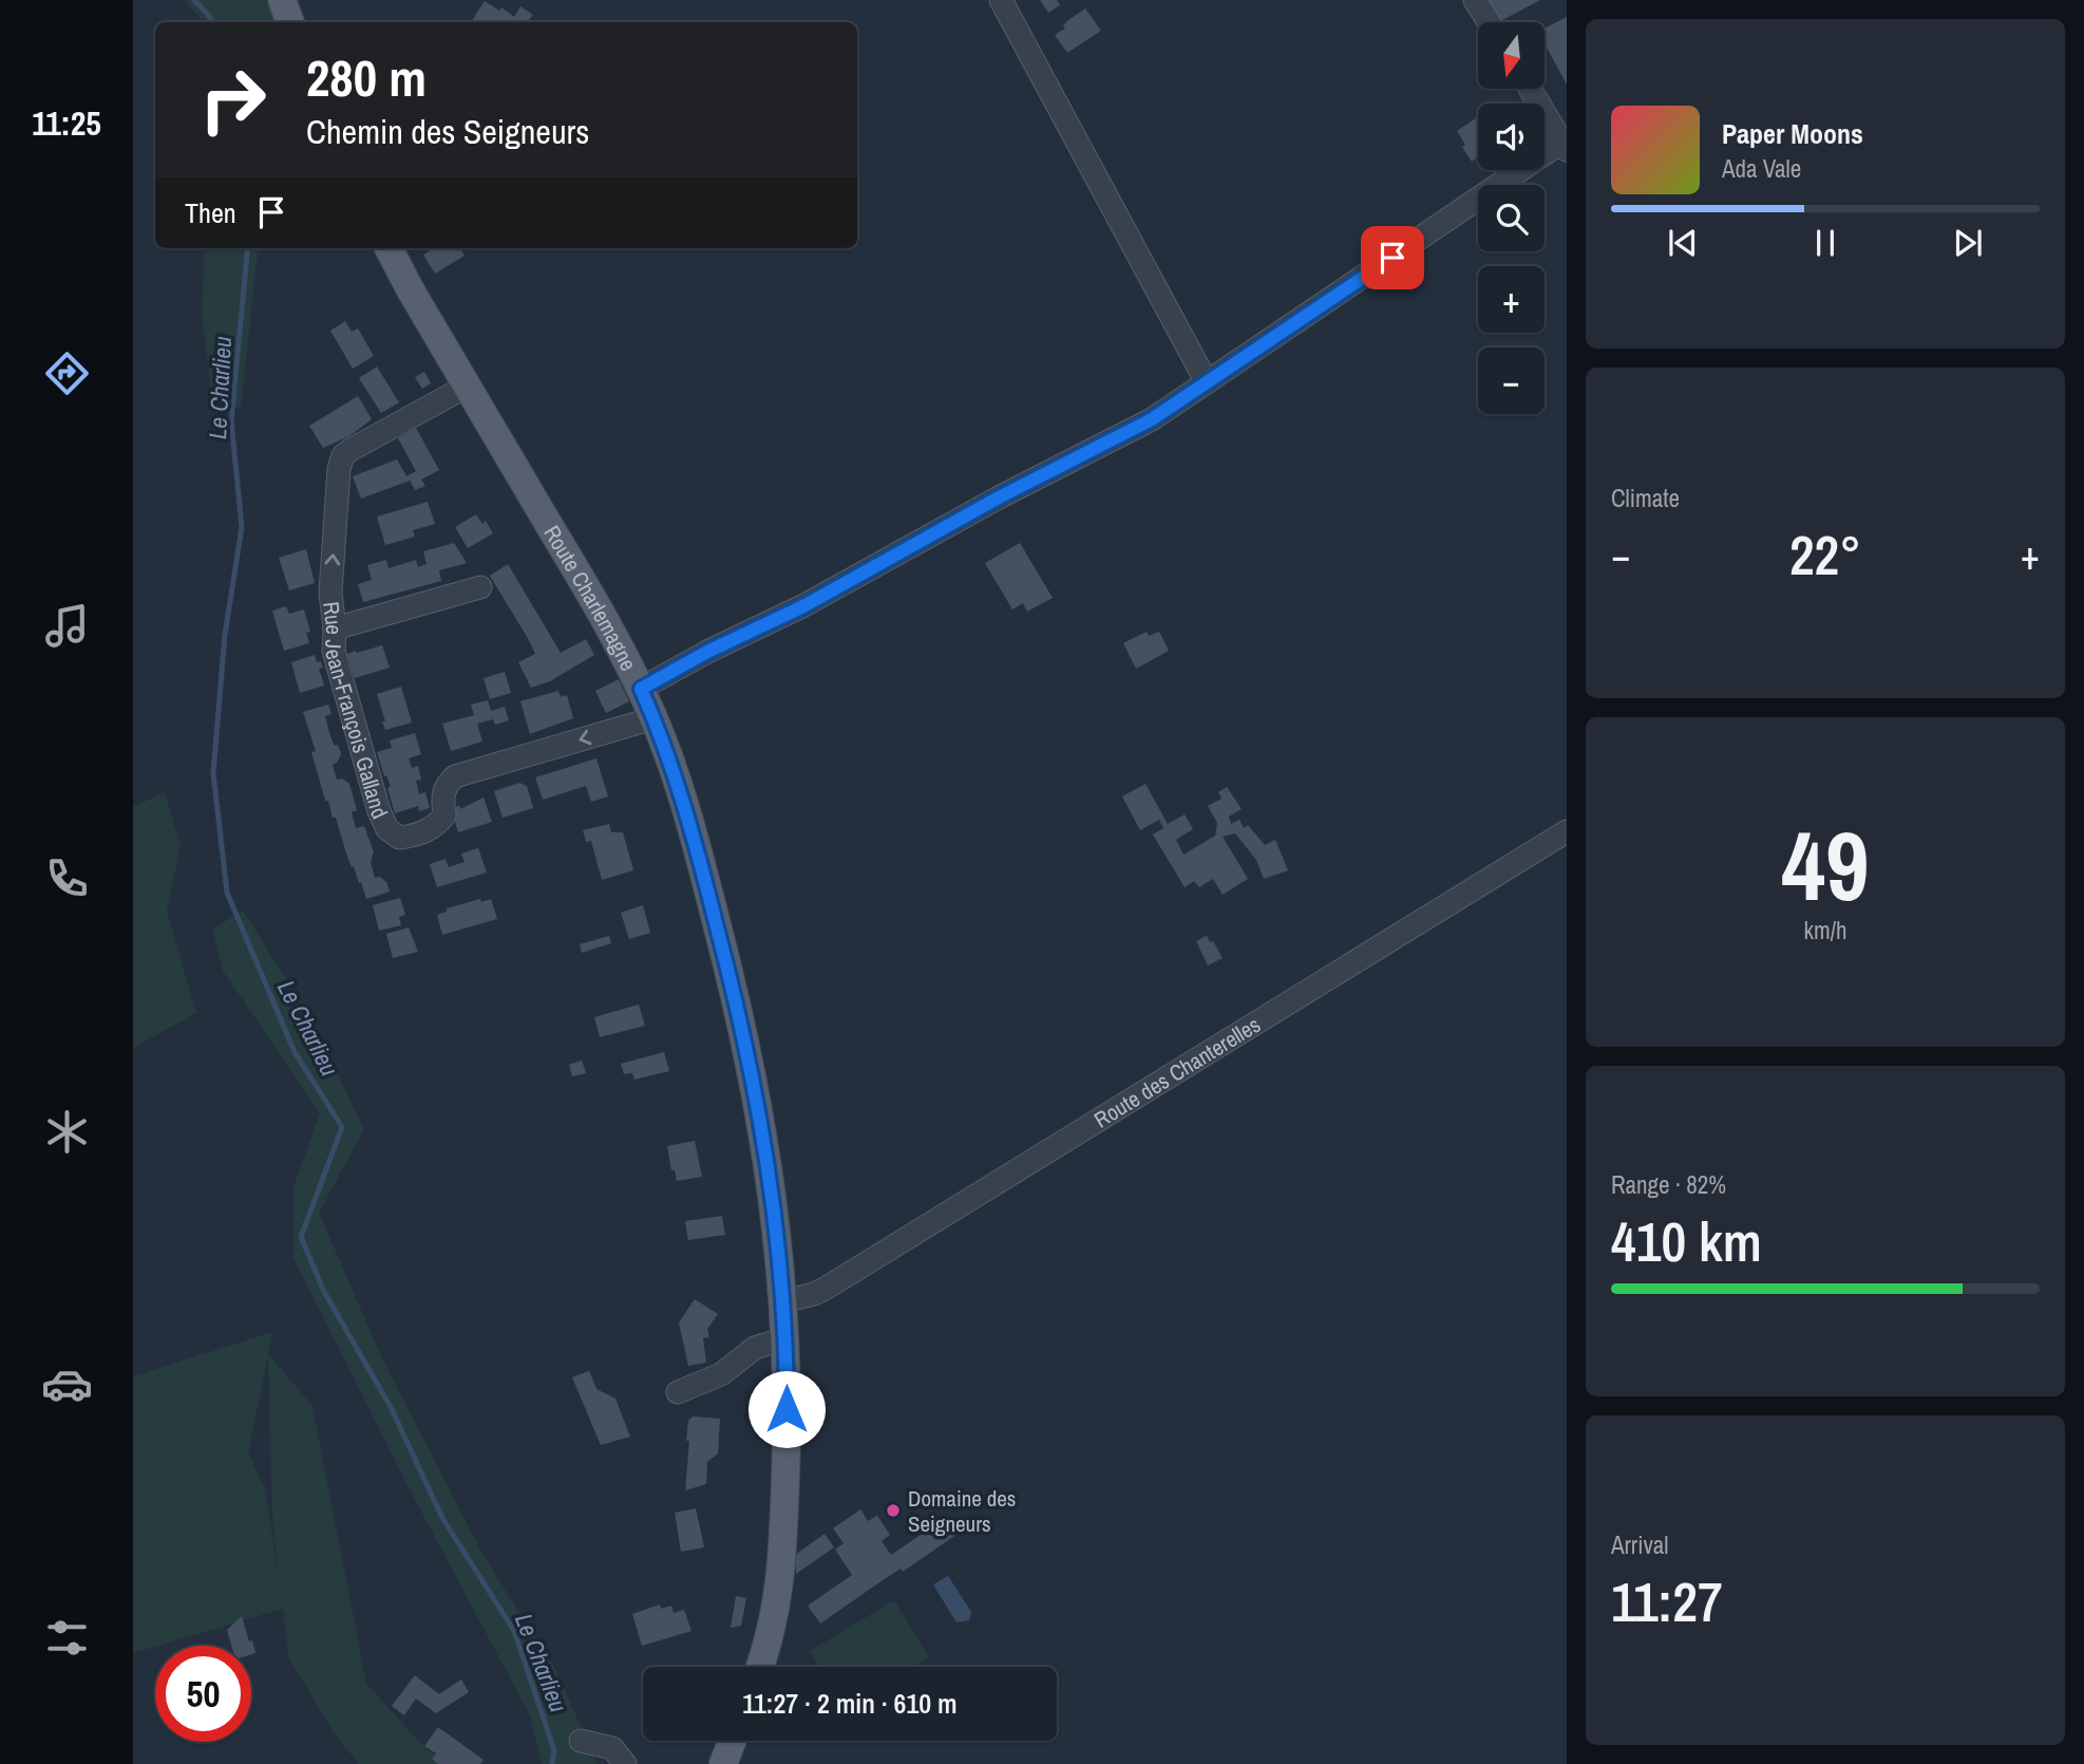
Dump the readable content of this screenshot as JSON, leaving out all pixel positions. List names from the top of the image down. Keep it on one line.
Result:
{"streets":{"main road":["Route Charlemagne"],"street":["Rue Jean-François Galland","Route des Chanterelles"]},"crossings":[["Route Charlemagne","Rue Jean-François Galland"],["Route Charlemagne","Route des Chanterelles"]],"water":["Le Charlieu"],"places":["Domaine des Seigneurs"],"north":"bottom","page":{"tabs":"11:25","map_buttons":["+","−"],"turn":["280 m","Chemin des Seigneurs"],"song":["Paper Moons","Ada Vale"],"then":"Then","tile":["Climate",["49","km/h"],["Range · 82%","410 km"],["Arrival","11:27"]],"heat":["−","22°","+"],"limit":"50","trip":"11:27 · 2 min · 610 m"}}
